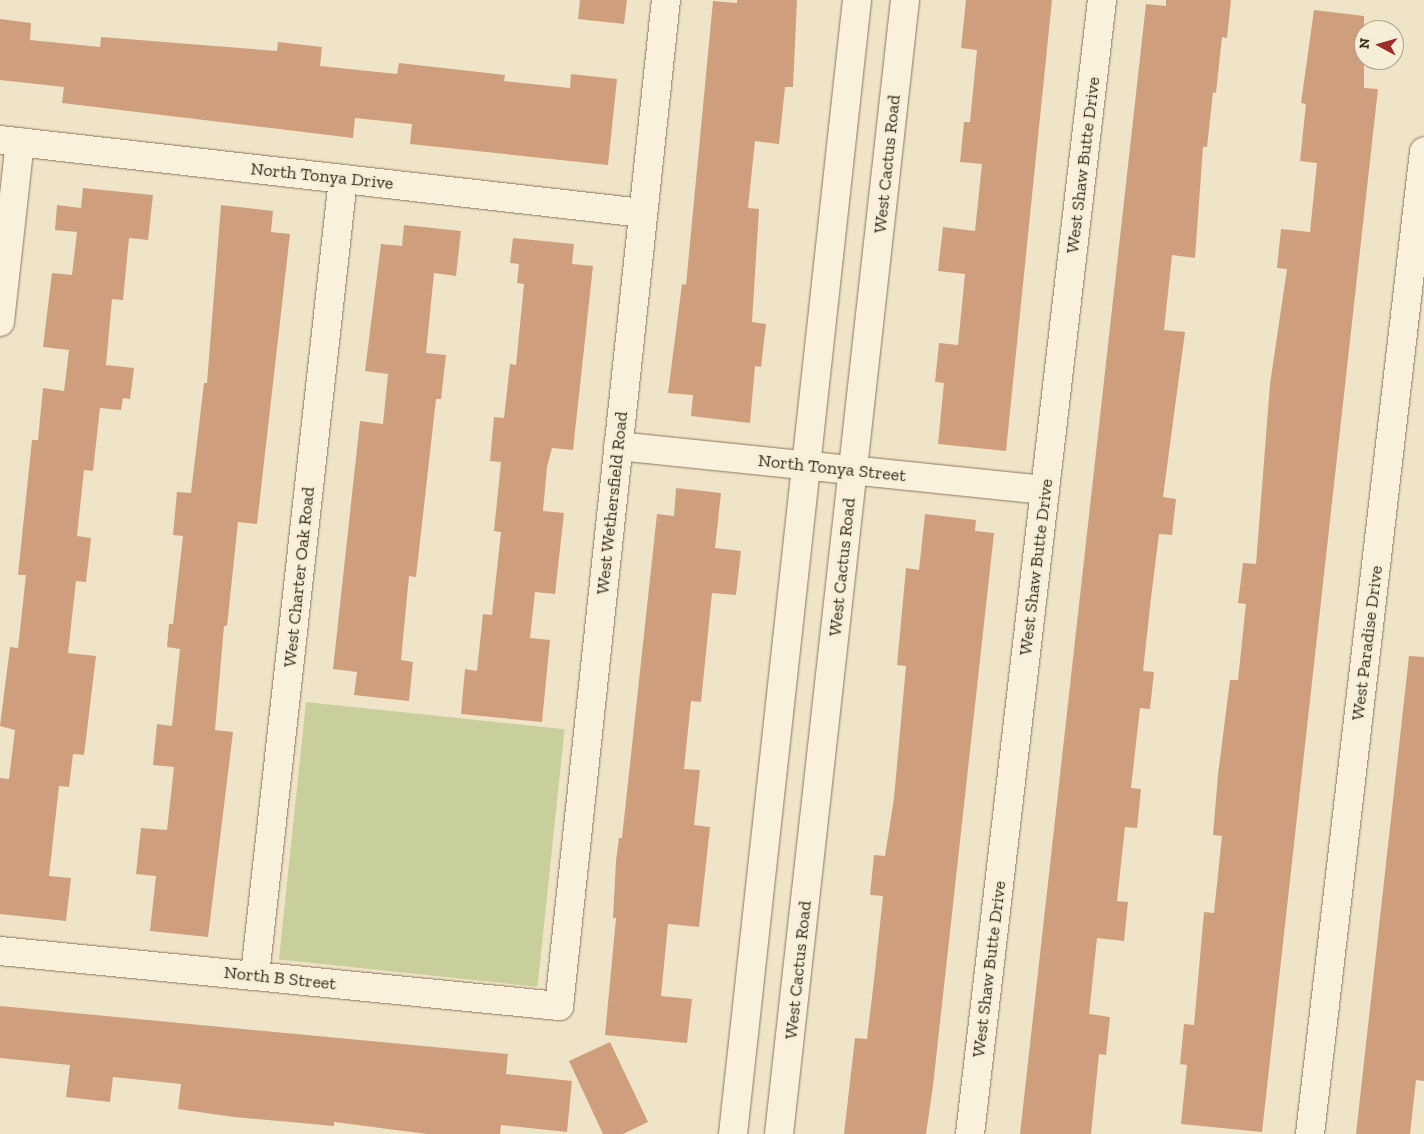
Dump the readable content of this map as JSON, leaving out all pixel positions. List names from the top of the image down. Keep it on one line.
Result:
{"streets":{"street":["West Cactus Road","West Shaw Butte Drive","North Tonya Drive","North Tonya Street","West Wethersfield Road","West Charter Oak Road","West Paradise Drive","North B Street"]},"crossings":[["West Cactus Road","North Tonya Street"],["West Shaw Butte Drive","North Tonya Street"],["North Tonya Drive","West Wethersfield Road"],["North Tonya Drive","West Charter Oak Road"],["North Tonya Street","West Wethersfield Road"],["West Wethersfield Road","North B Street"],["West Charter Oak Road","North B Street"]],"north":"left"}
